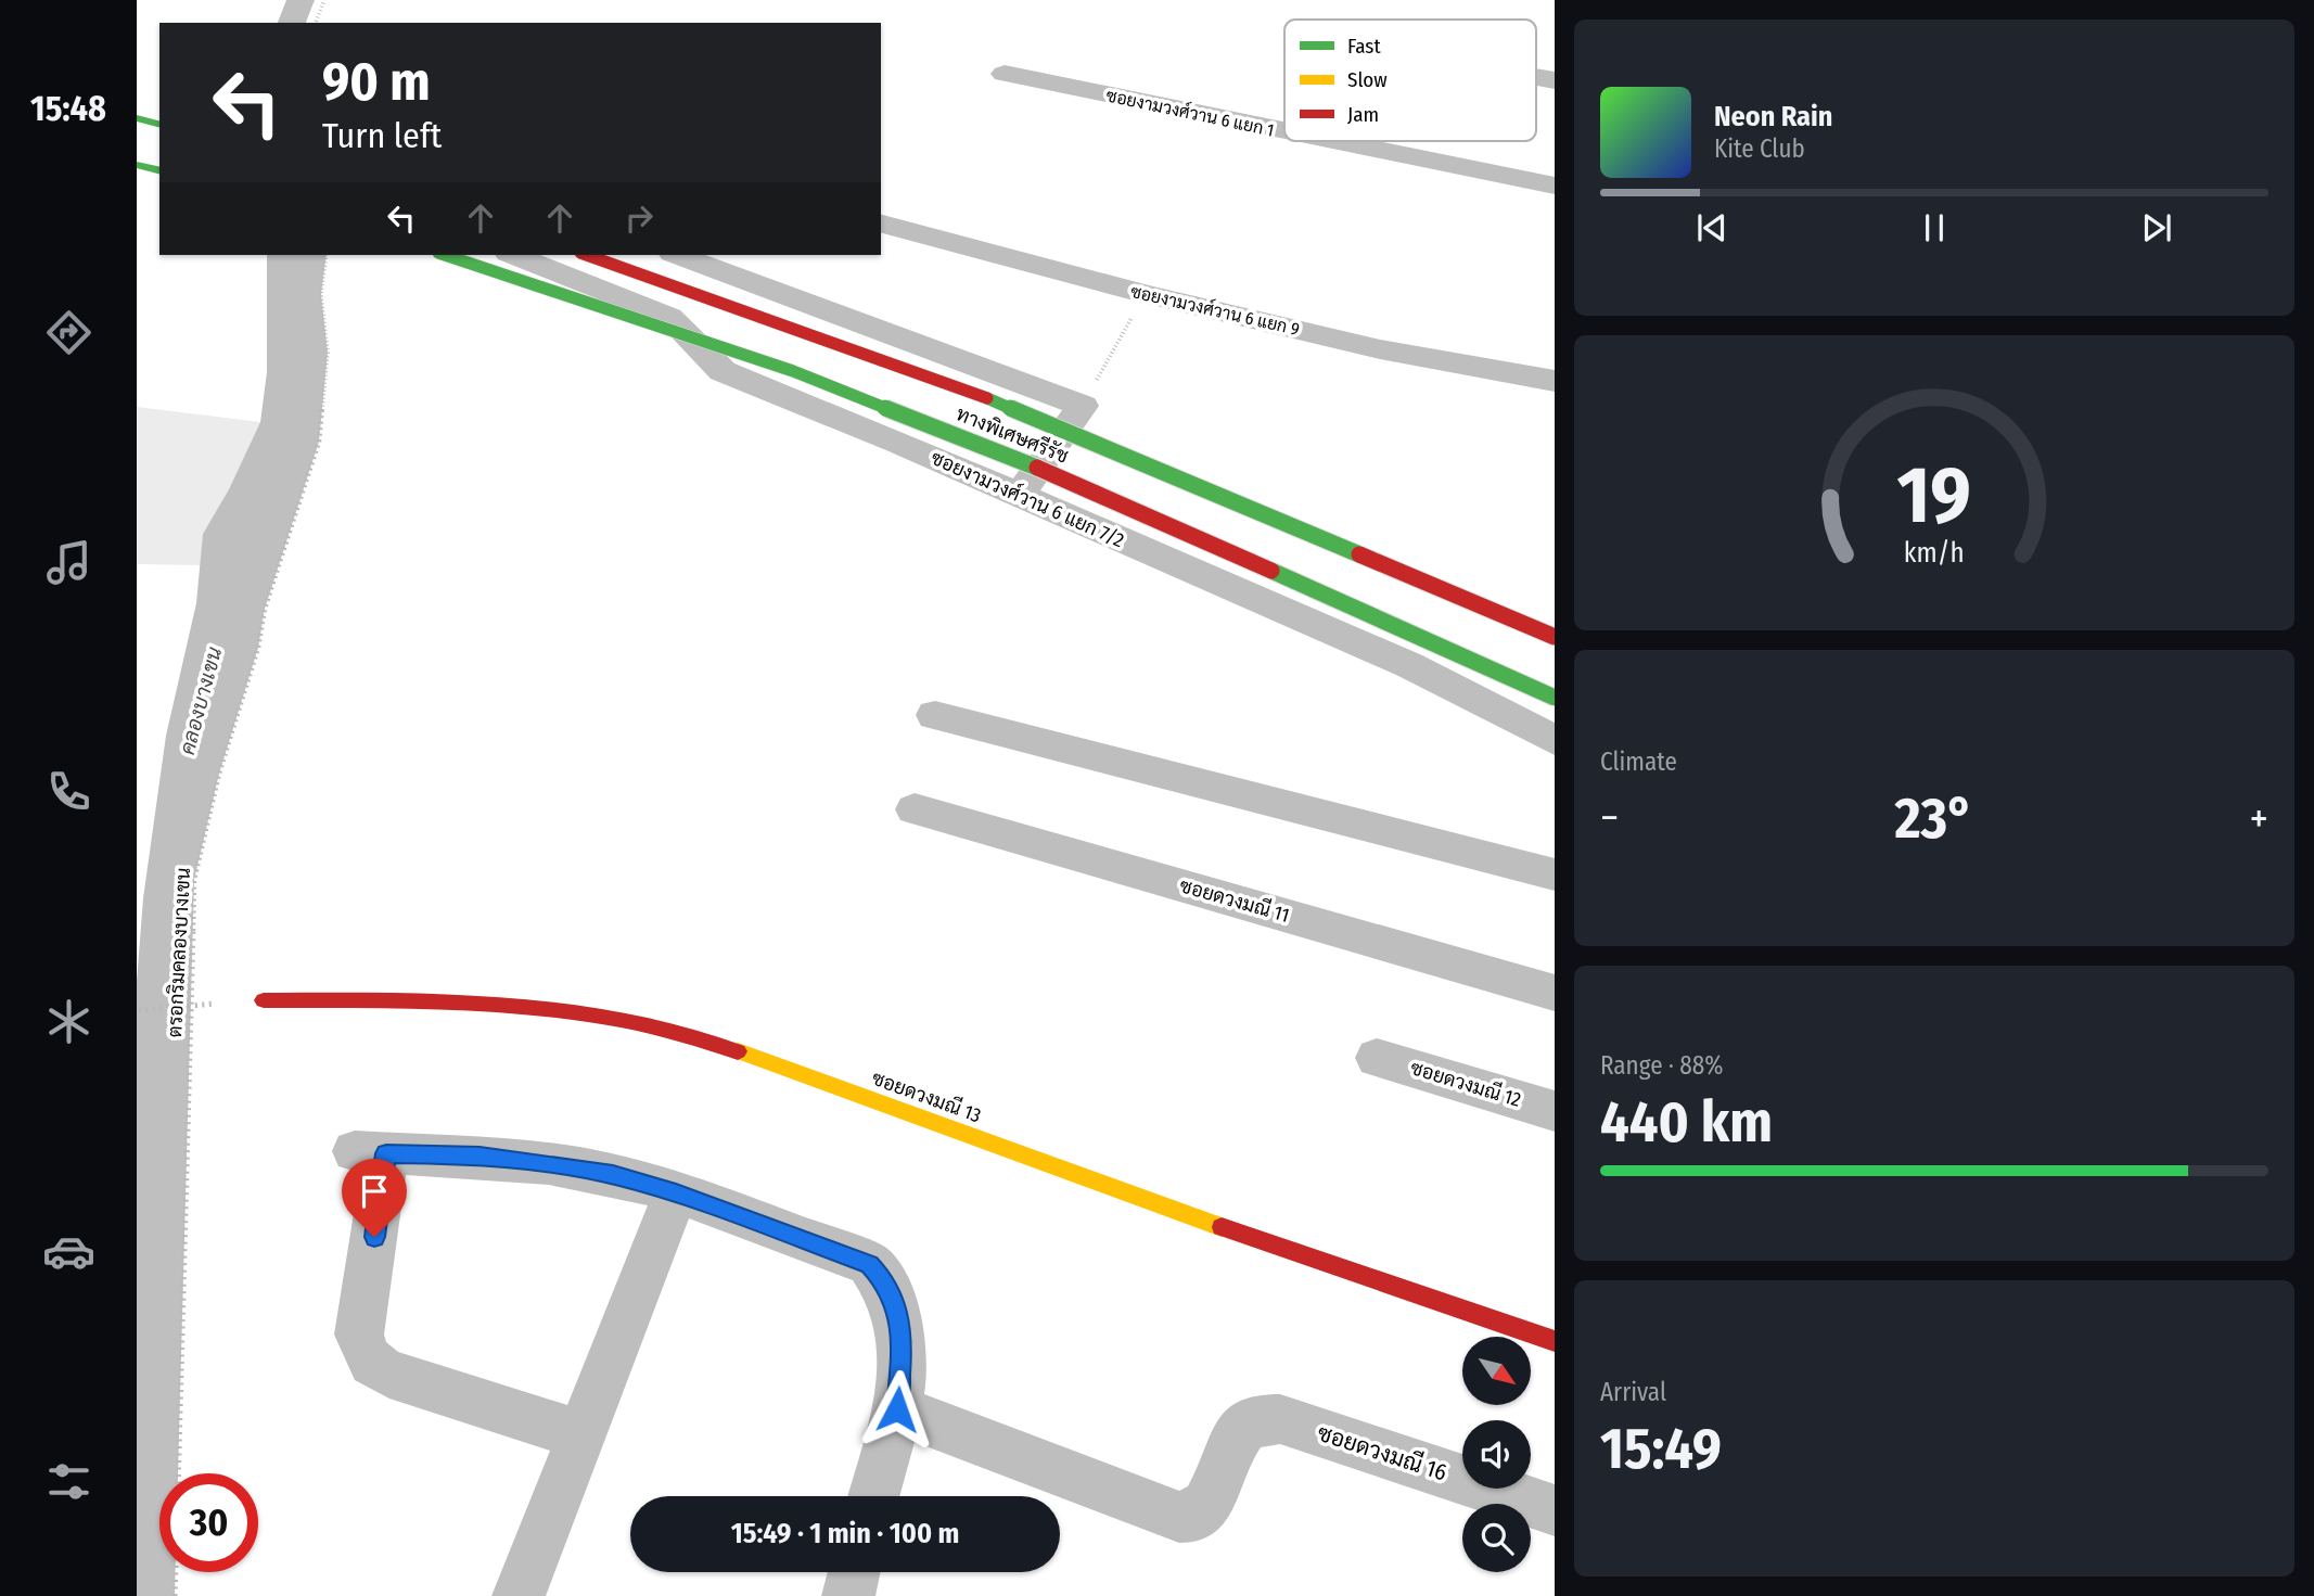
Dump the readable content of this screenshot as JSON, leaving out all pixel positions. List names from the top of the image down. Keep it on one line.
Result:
{"streets":{"main road":["ทางพิเศษศรีรัช","ซอยดวงมณี 13"],"street":["ซอยงามวงศ์วาน 6 แยก 1","ซอยงามวงศ์วาน 6 แยก 9","ซอยงามวงศ์วาน 6 แยก 7/2","ซอยดวงมณี 11","ซอยดวงมณี 12","ซอยดวงมณี 16"],"path":["ตรอกริมคลองบางเขน"]},"water":["คลองบางเขน"],"legend":["Fast","Slow","Jam"],"north":"bottom right","page":{"tabs":"15:48","turn":["90 m","Turn left"],"song":["Neon Rain","Kite Club"],"tile":["Climate",["Range · 88%","440 km"],["Arrival","15:49"]],"heat":["−","23°","+"],"limit":"30","trip":"15:49 · 1 min · 100 m","gauge":["19","km/h"]}}
